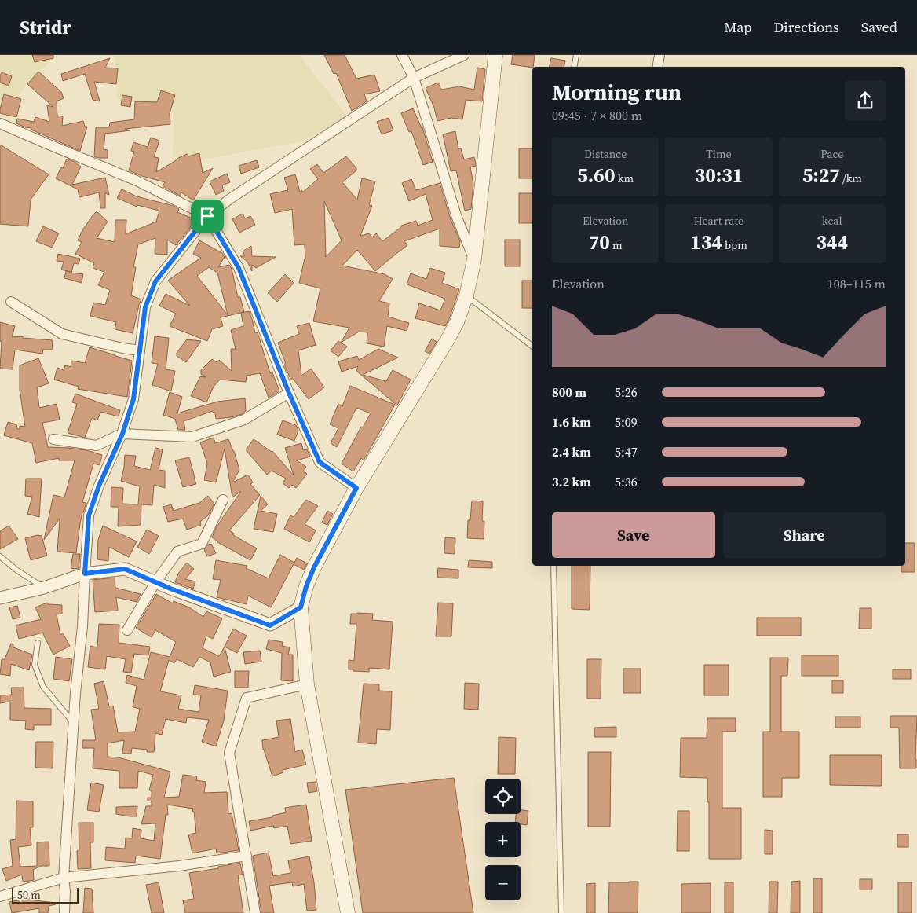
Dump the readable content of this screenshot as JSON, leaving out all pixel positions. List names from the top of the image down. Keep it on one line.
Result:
{"scale_bar":"50 m","page":{"header":"Stridr","nav":["Map","Directions","Saved"],"heading":["Morning run","09:45 · 7 × 800 m"],"stats":[["Distance","5.60 km"],["Time","30:31"],["Pace","5:27 /km"],["Elevation","70 m"],["Heart rate","134 bpm"],["kcal","344"]],"chart":["Elevation","108–115 m"],"list":[{"name":"800 m","note":"5:26"},{"name":"1.6 km","note":"5:09"},{"name":"2.4 km","note":"5:47"},{"name":"3.2 km","note":"5:36"}],"buttons":["Save","Share"],"map_buttons":["+","−"],"scale":"50 m"}}
